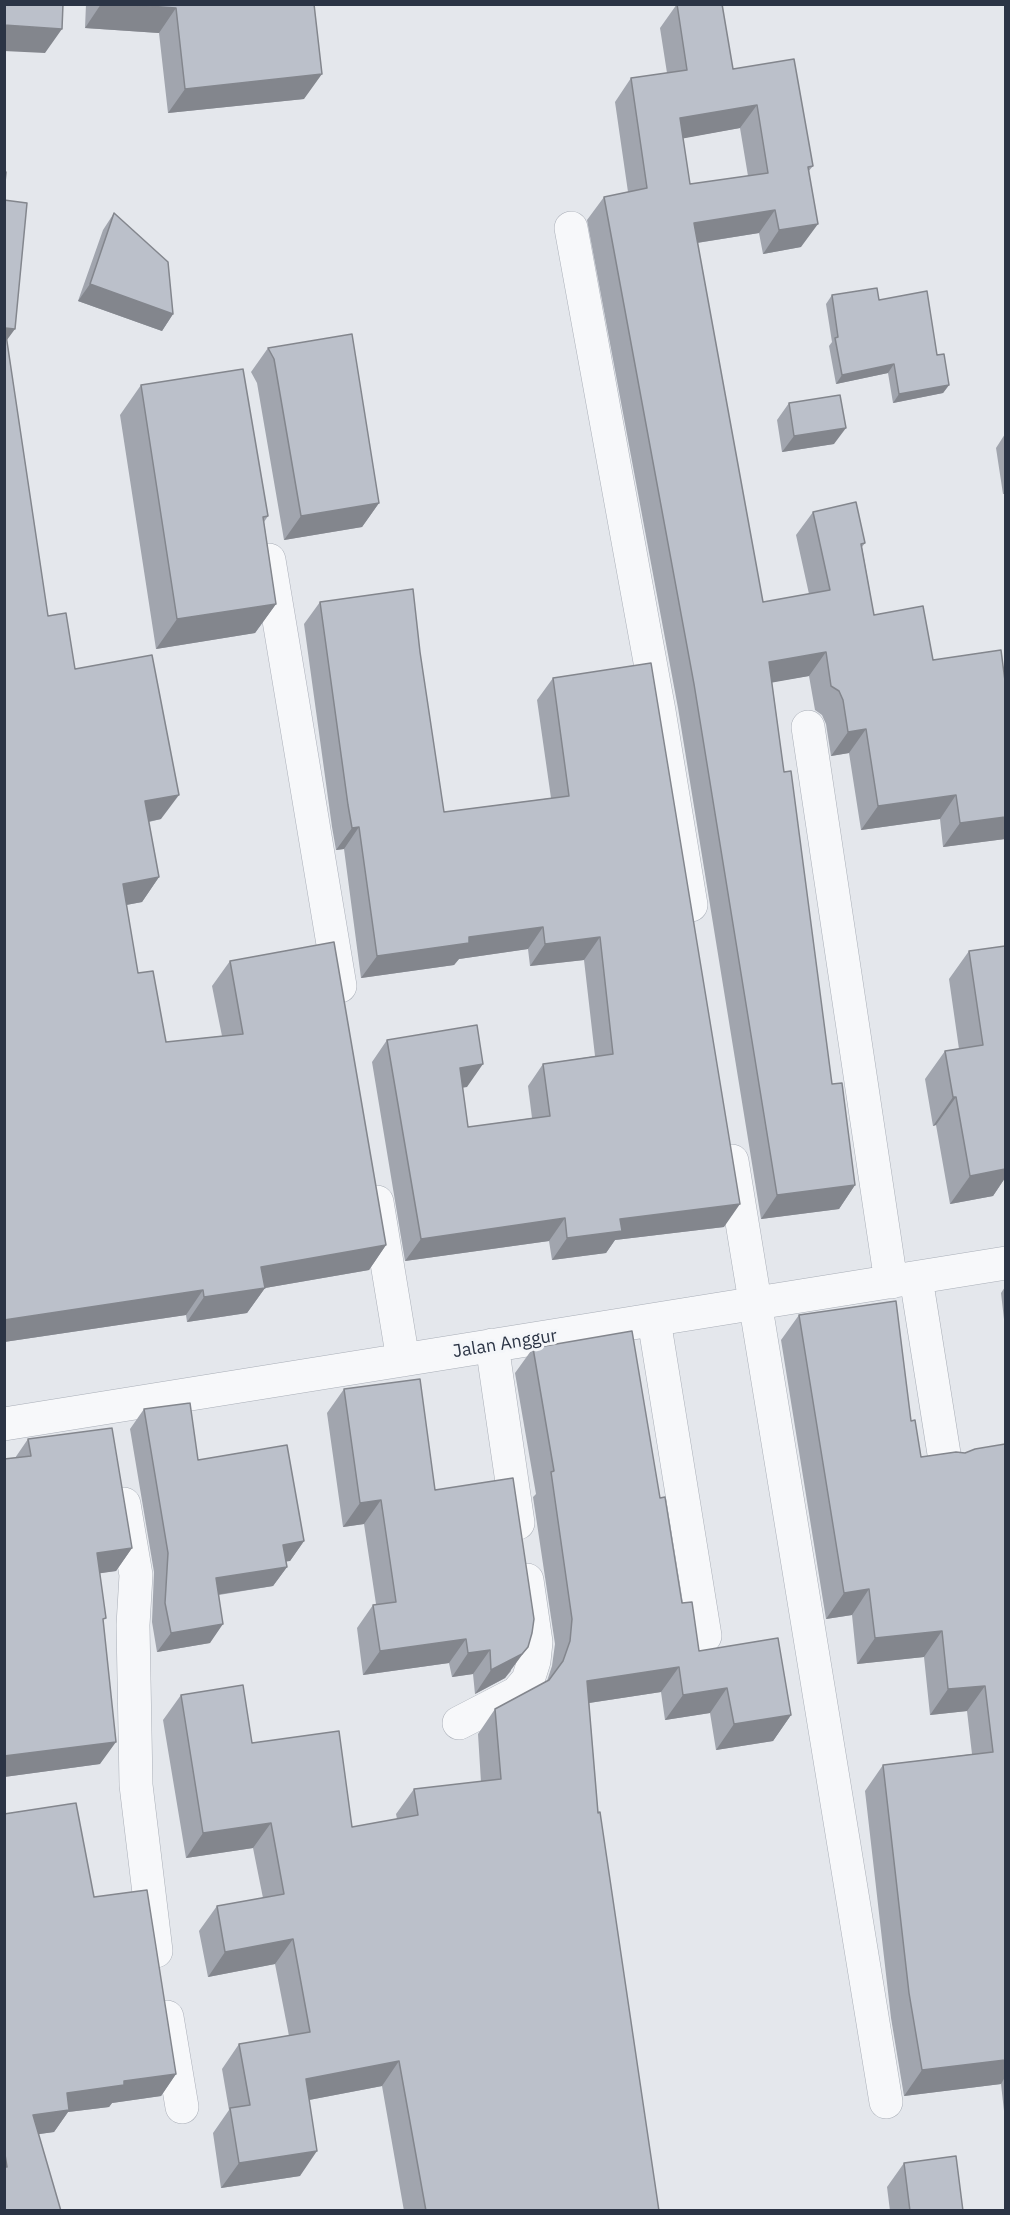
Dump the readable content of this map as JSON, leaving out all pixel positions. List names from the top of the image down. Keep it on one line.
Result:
{"streets":{"street":["Jalan Anggur"]}}
